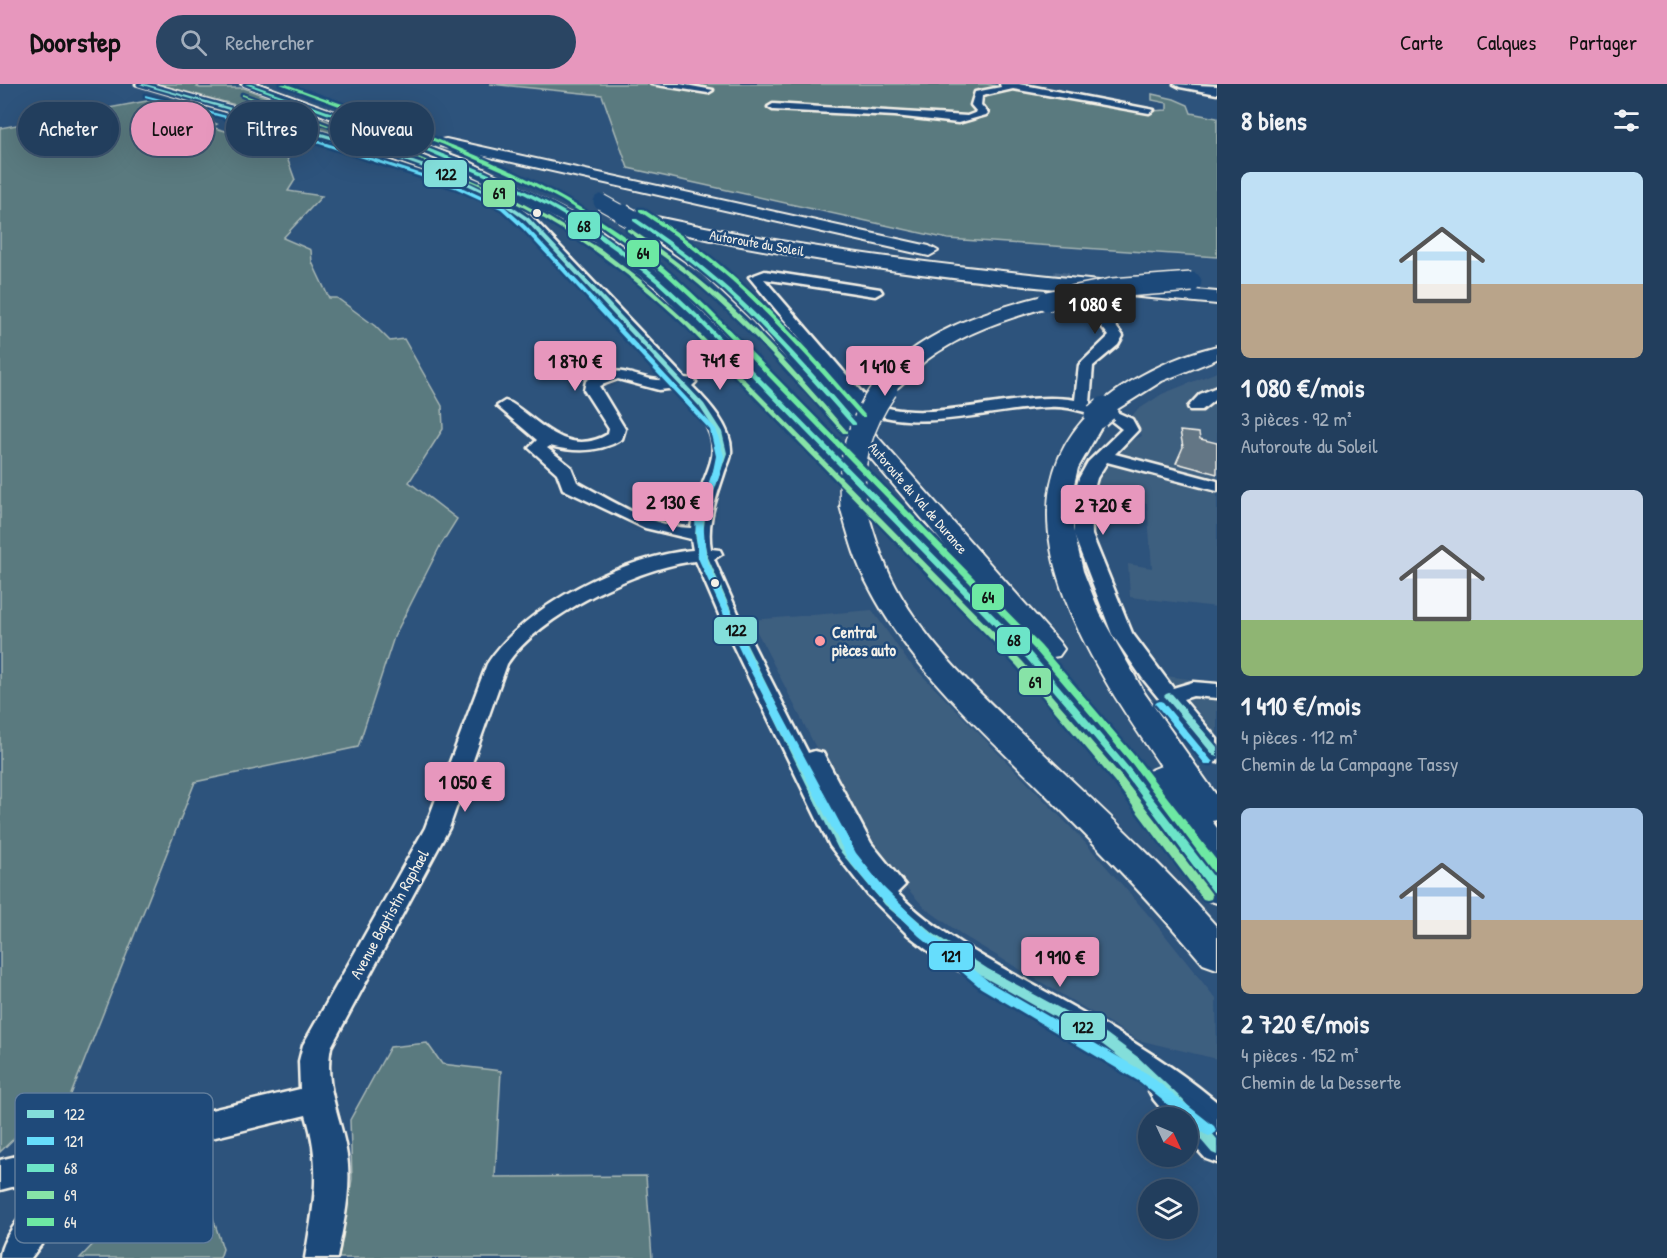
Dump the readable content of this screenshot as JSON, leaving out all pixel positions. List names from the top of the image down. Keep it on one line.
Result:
{"streets":{"highway":["Autoroute du Soleil","Autoroute du Val de Durance"],"street":["Avenue Baptistin Raphael"]},"crossings":[["Autoroute du Soleil","Autoroute du Val de Durance"]],"places":["Central pièces auto"],"lines":["transit line 122","transit line 68","transit line 64","transit line 69","transit line 121"],"legend":["122","121","68","69","64"],"north":"bottom right","page":{"header":"Doorstep","search":"Rechercher","nav":["Carte","Calques","Partager"],"heading":"8 biens","chip":["Acheter","Louer","Filtres","Nouveau"],"list":[{"name":"1 080 €/mois","note":"3 pièces · 92 m² · Autoroute du Soleil"},{"name":"1 410 €/mois","note":"4 pièces · 112 m² · Chemin de la Campagne Tassy"},{"name":"2 720 €/mois","note":"4 pièces · 152 m² · Chemin de la Desserte"}],"price":["1 080 €","741 €","1 870 €","1 410 €","2 130 €","2 720 €","1 050 €","1 910 €"]}}
